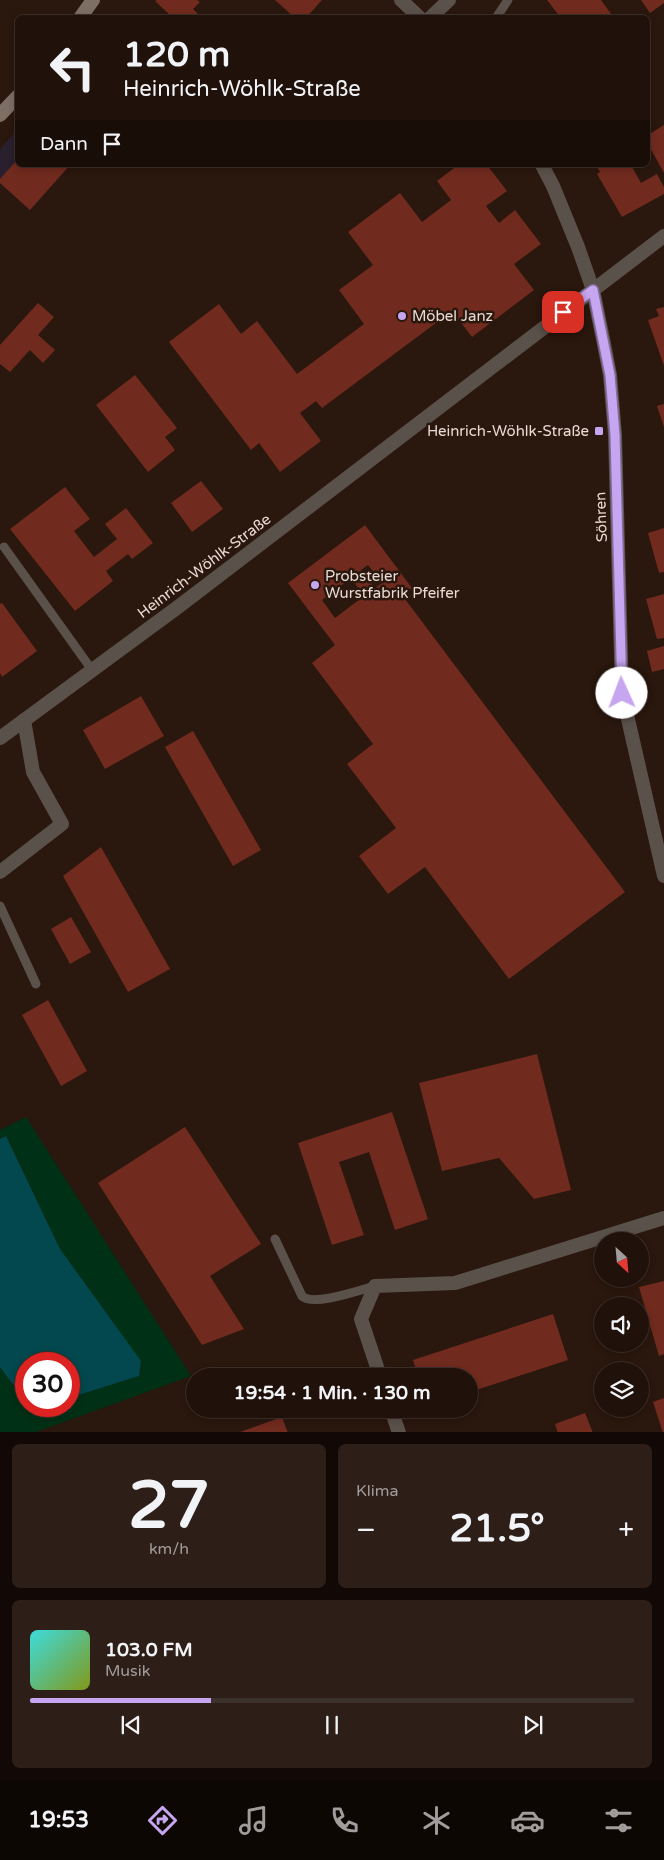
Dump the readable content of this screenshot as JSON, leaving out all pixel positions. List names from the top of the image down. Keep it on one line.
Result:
{"streets":{"street":["Söhren","Heinrich-Wöhlk-Straße"]},"crossings":[["Söhren","Heinrich-Wöhlk-Straße"]],"places":{"other":["Möbel Janz","Probsteier Wurstfabrik Pfeifer"],"transit":["Heinrich-Wöhlk-Straße"]},"north":"bottom right","page":{"turn":["120 m","Heinrich-Wöhlk-Straße"],"then":"Dann","limit":"30","trip":"19:54 · 1 Min. · 130 m","tile":[["27","km/h"],"Klima"],"heat":["−","21.5°","+"],"song":["103.0 FM","Musik"],"tabs":"19:53"}}
